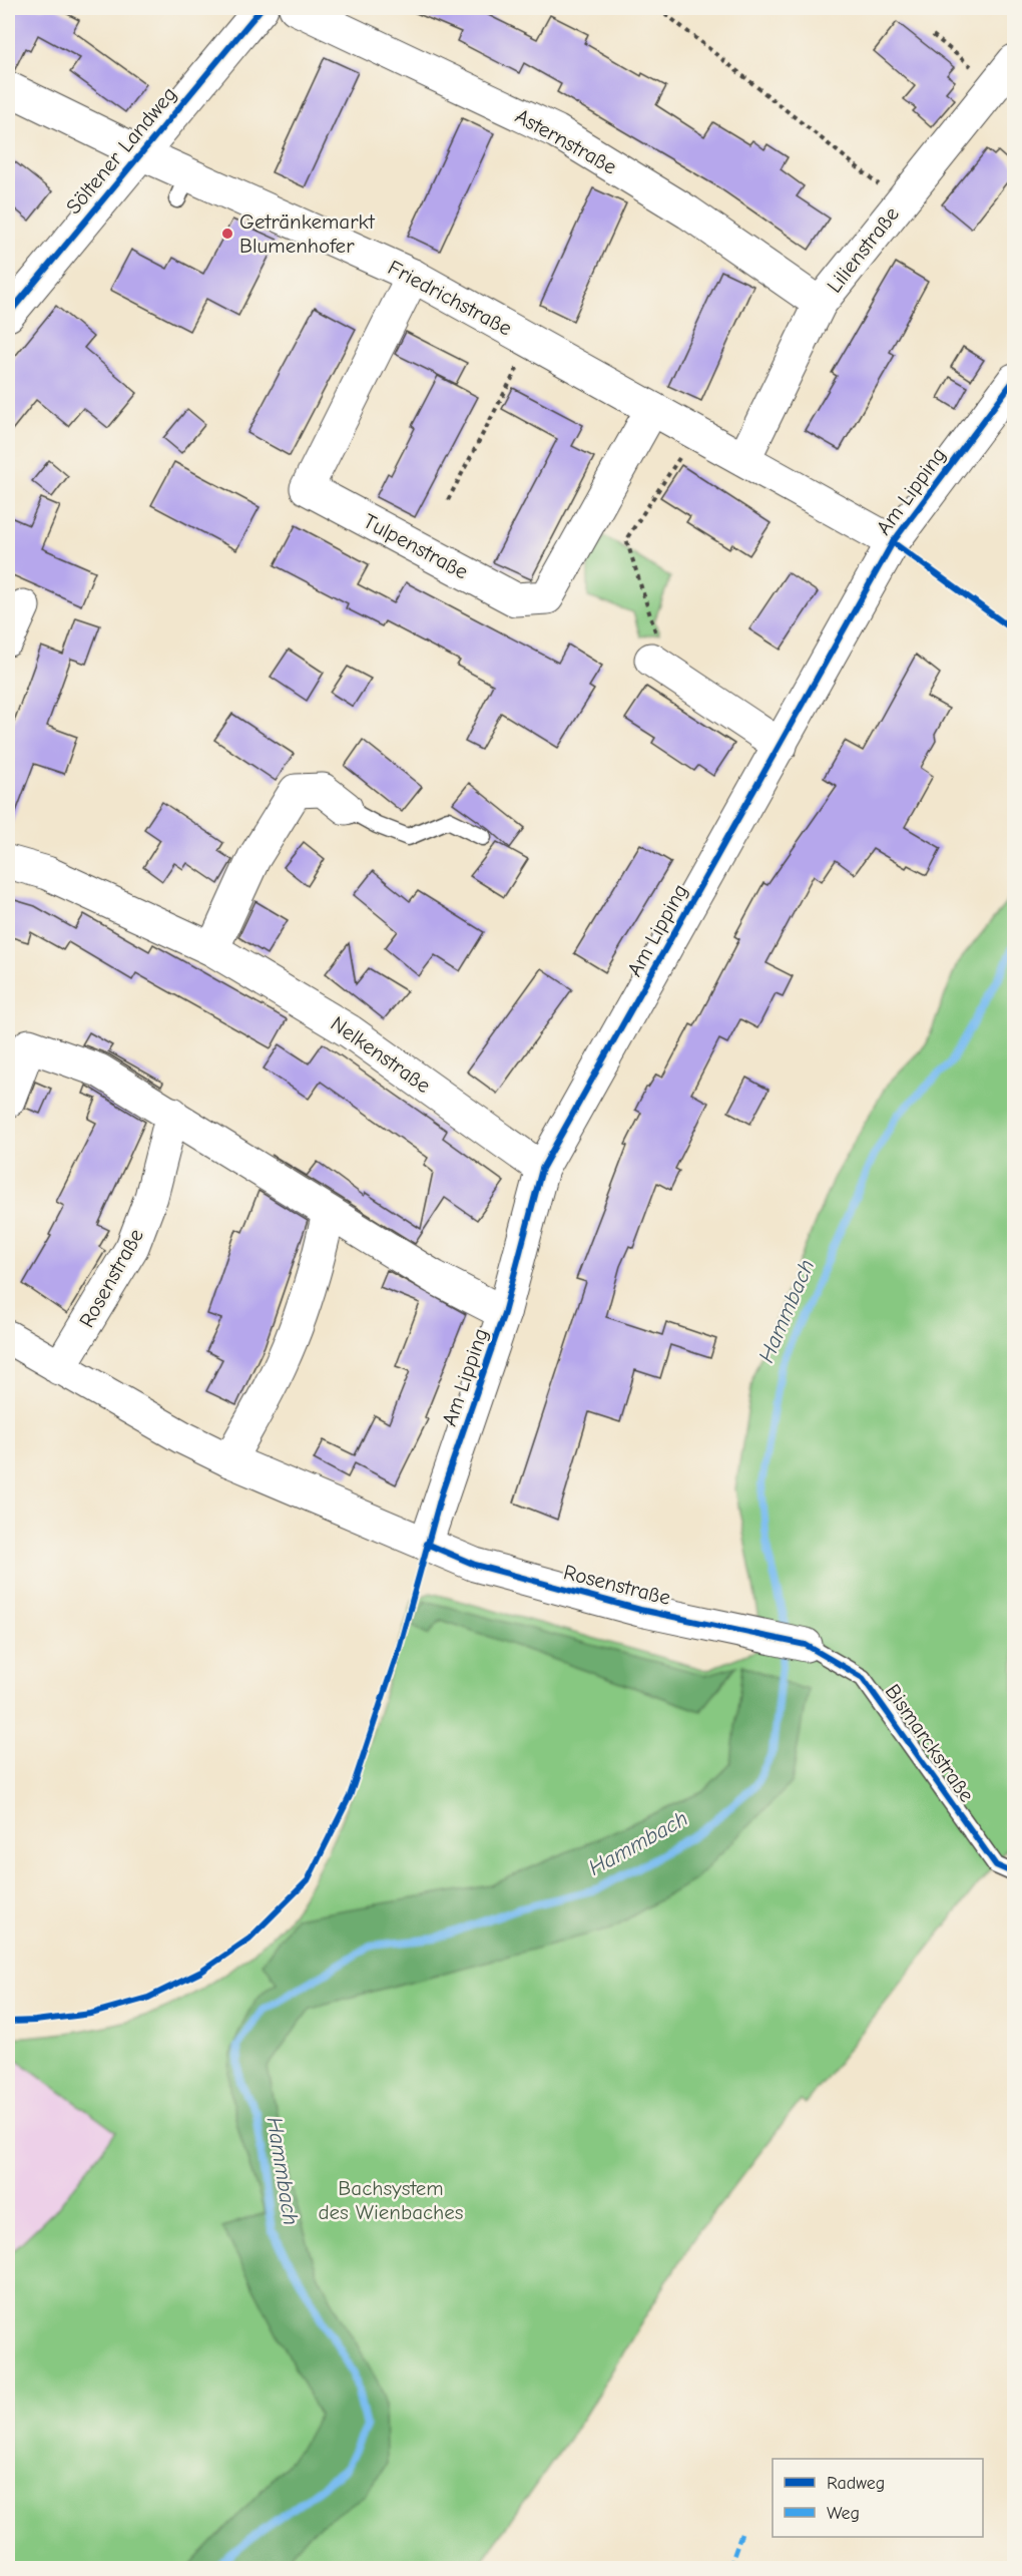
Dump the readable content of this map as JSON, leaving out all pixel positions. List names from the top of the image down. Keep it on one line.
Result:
{"streets":{"street":["Asternstraße","Söltener Landweg","Lilienstraße","Friedrichstraße","Am Lipping","Tulpenstraße","Nelkenstraße","Rosenstraße"],"lane":["Bismarckstraße"]},"crossings":[["Asternstraße","Lilienstraße"],["Söltener Landweg","Friedrichstraße"],["Lilienstraße","Friedrichstraße"],["Friedrichstraße","Am Lipping"],["Friedrichstraße","Tulpenstraße"],["Am Lipping","Nelkenstraße"],["Am Lipping","Rosenstraße"],["Rosenstraße","Bismarckstraße"]],"water":["Hammbach"],"parks":["Bachsystem des Wienbaches"],"places":["Getränkemarkt Blumenhofer"],"legend":["Radweg","Weg"]}
